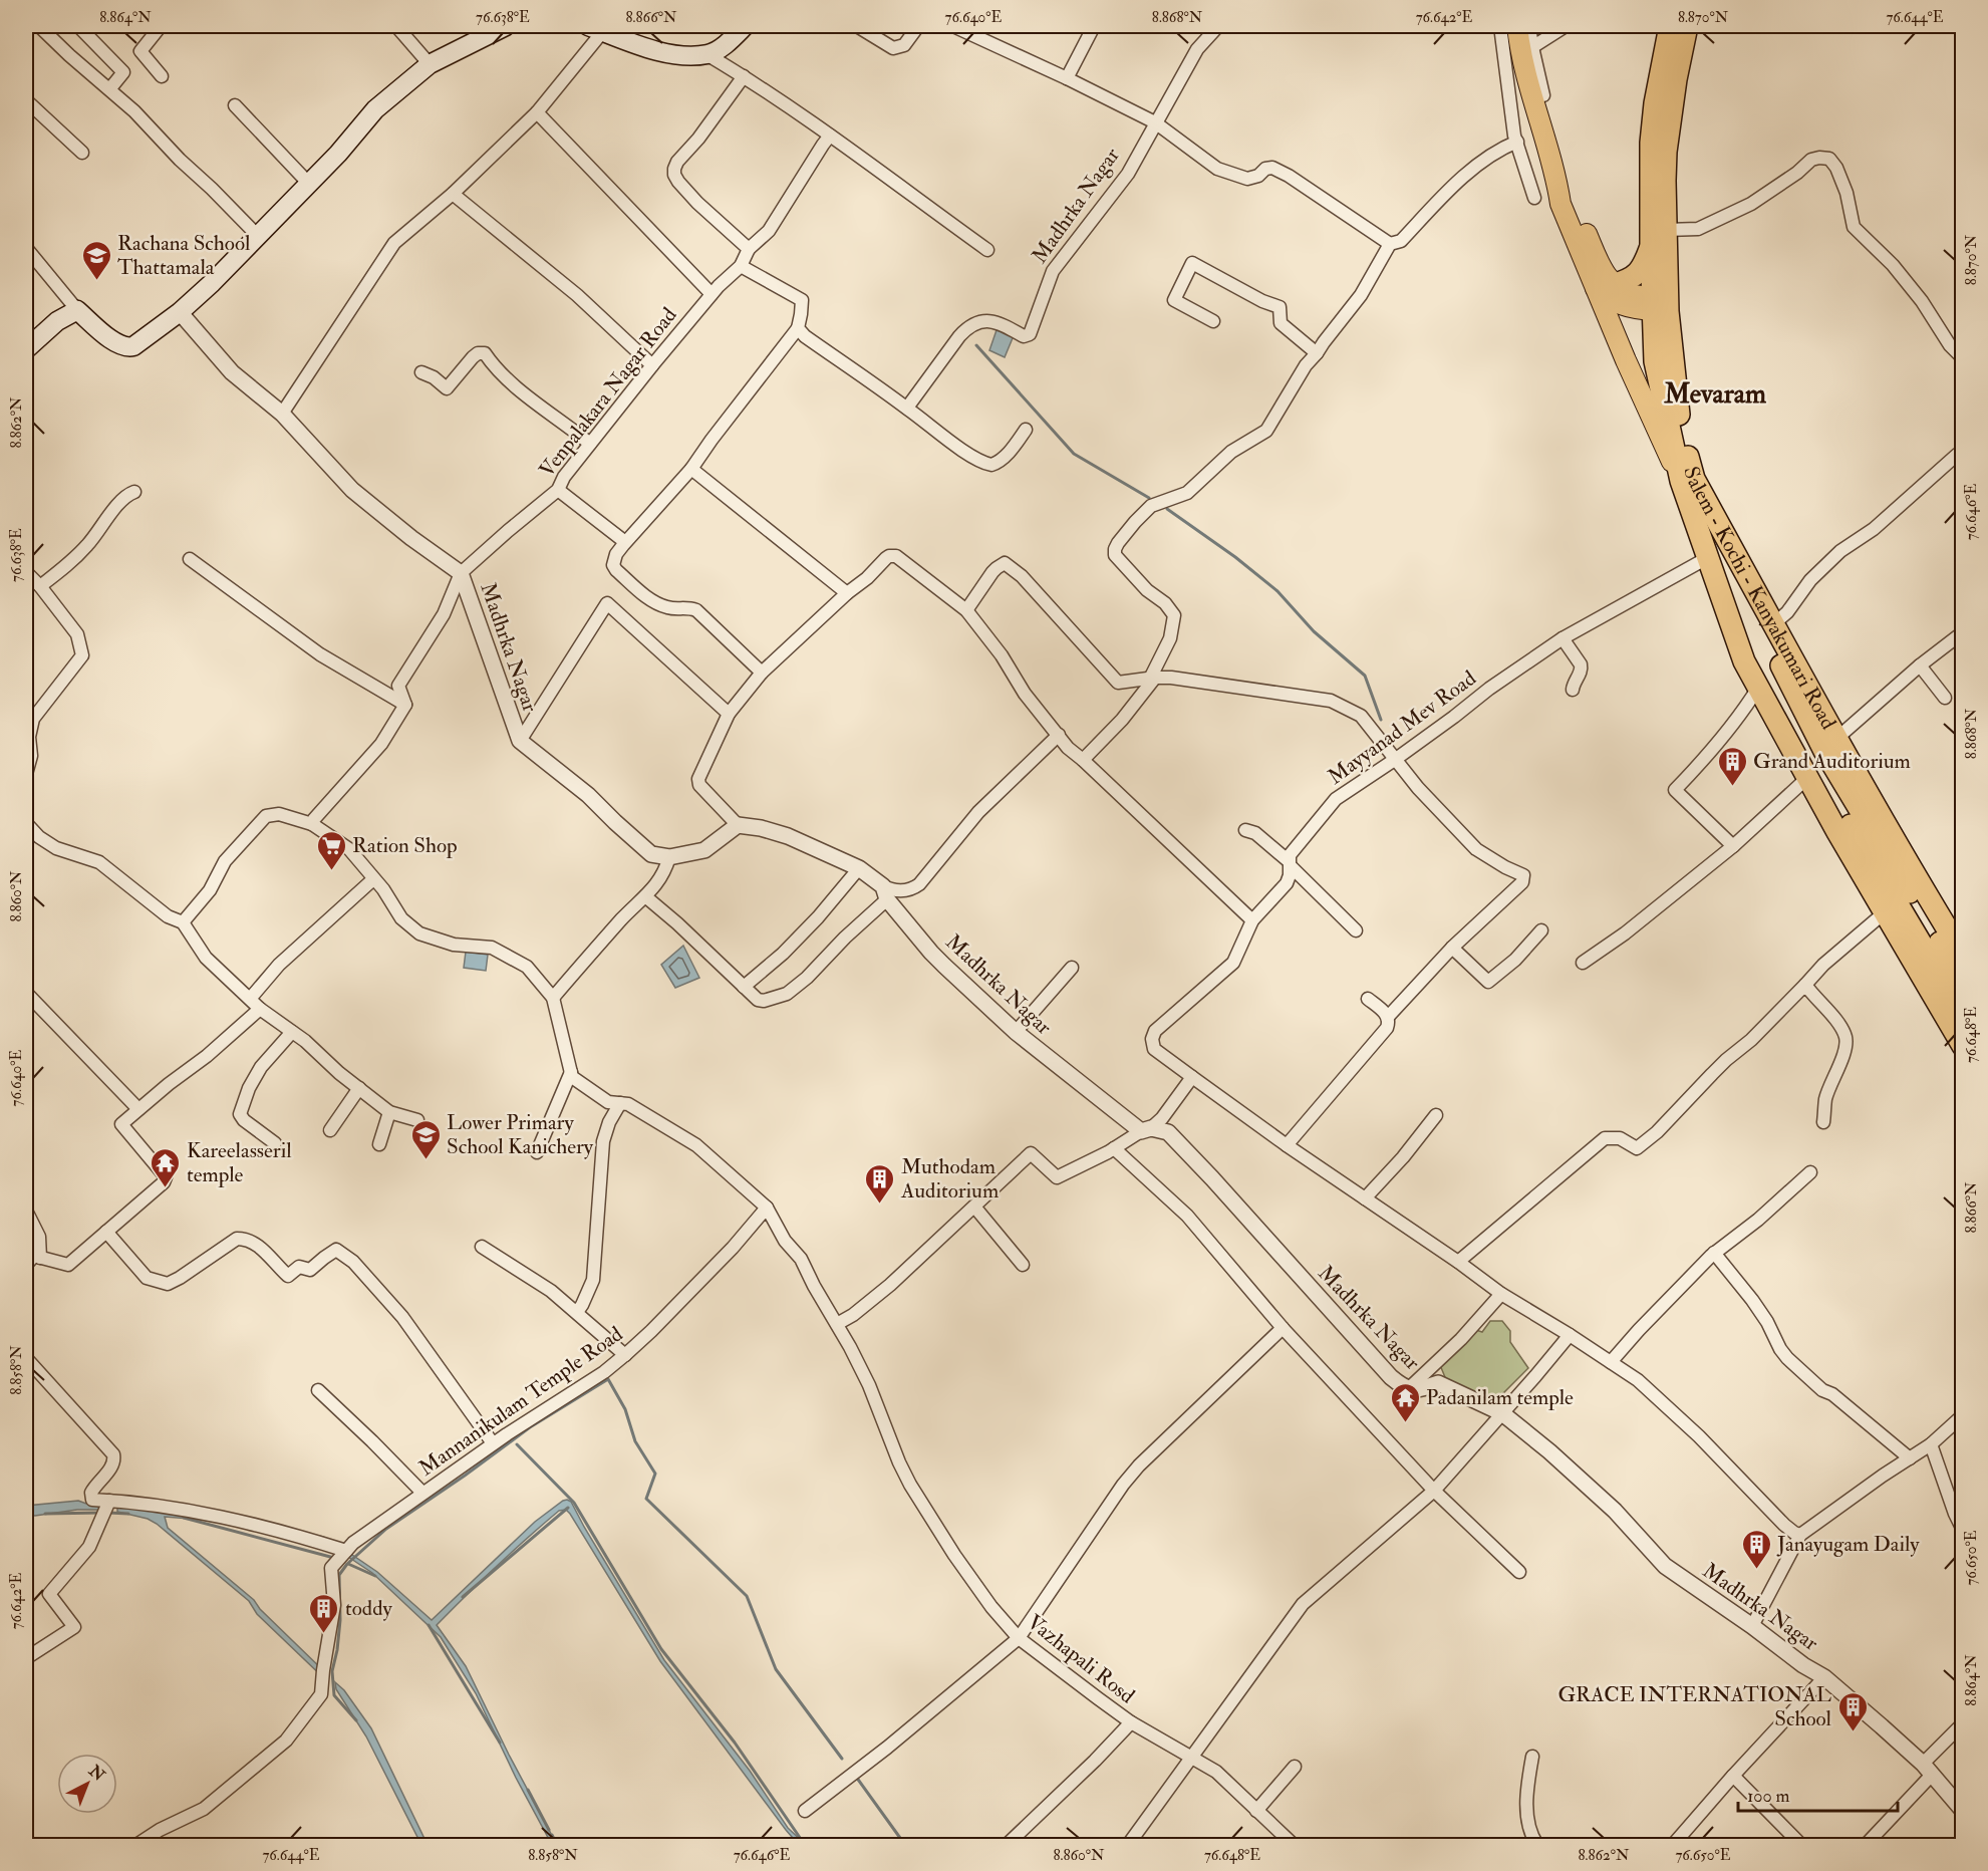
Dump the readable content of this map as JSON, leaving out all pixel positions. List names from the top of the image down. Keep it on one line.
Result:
{"streets":{"highway":["Salem - Kochi - Kanyakumari Road"],"street":["Madhrka Nagar","Venpalakara Nagar Road","Mayyanad Mev Road","Mannanikulam Temple Road","Vazhapali Rosd"]},"crossings":[["Madhrka Nagar","Venpalakara Nagar Road"],["Salem - Kochi - Kanyakumari Road","Mayyanad Mev Road"]],"districts":["Mevaram"],"places":{"school or university":["Rachana School Thattamala","Lower Primary School Kanichery"],"building":["Grand Auditorium","Muthodam Auditorium","Janayugam Daily","toddy","GRACE INTERNATIONAL School"],"supermarket":["Ration Shop"],"temple":["Kareelasseril temple","Padanilam temple"]},"scale_bar":"100 m","north":"top right","coordinates":["8.864°N","76.638°E","8.866°N","76.640°E","8.868°N","76.642°E","8.870°N","76.644°E","8.862°N","76.646°E","8.860°N","76.648°E","8.858°N","76.650°E"]}
